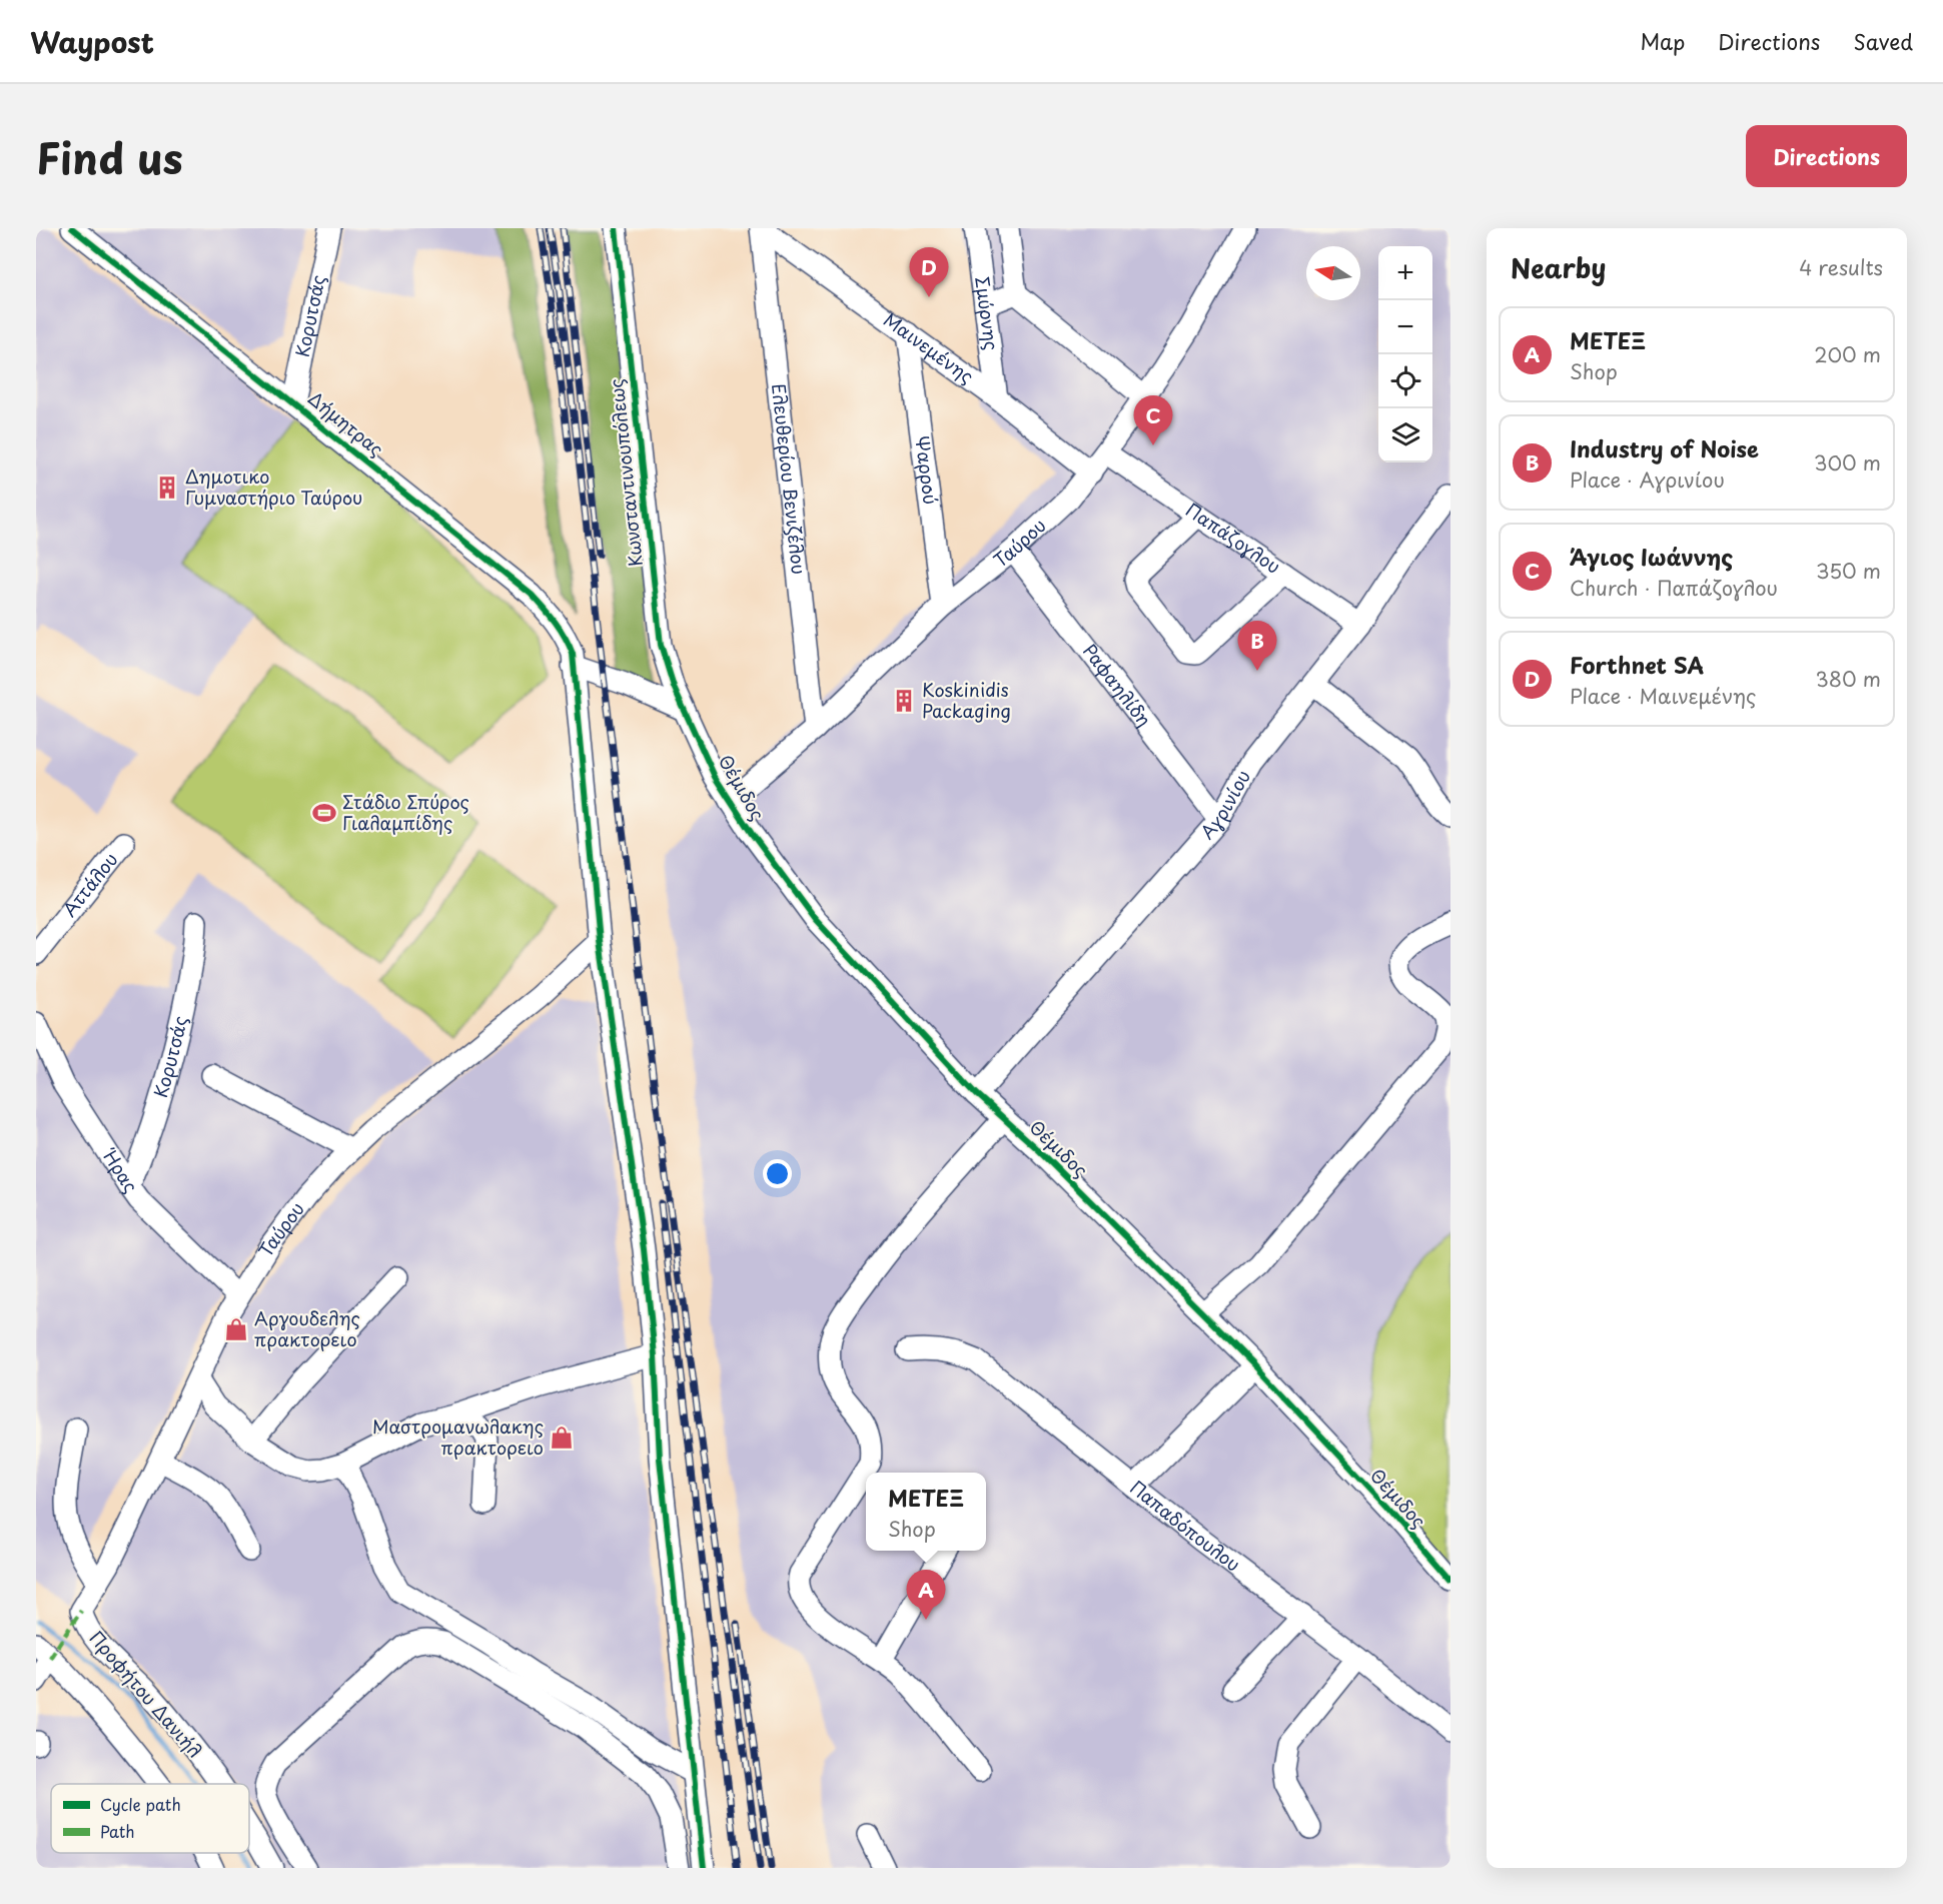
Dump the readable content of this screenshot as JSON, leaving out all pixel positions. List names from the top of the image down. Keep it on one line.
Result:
{"streets":{"street":["Σμύρνης","Κορυτσάς","Μαινεμένης","Δήμητρας","Ψαρρού","Κωνσταντινουπόλεως","Ελευθερίου Βενιζέλου","Παπάζογλου","Ταύρου","Ραφαηλίδη","Θέμιδος","Αγρινίου","Αττάλου","Ήρας","Παπαδόπουλου","Προφήτου Δανιήλ"]},"crossings":[["Σμύρνης","Μαινεμένης"],["Κορυτσάς","Δήμητρας"],["Κορυτσάς","Ήρας"],["Μαινεμένης","Ψαρρού"],["Μαινεμένης","Ελευθερίου Βενιζέλου"],["Μαινεμένης","Ταύρου"],["Δήμητρας","Ταύρου"],["Ψαρρού","Ταύρου"],["Κωνσταντινουπόλεως","Θέμιδος"],["Ελευθερίου Βενιζέλου","Ταύρου"],["Παπάζογλου","Ταύρου"],["Παπάζογλου","Αγρινίου"],["Ταύρου","Ραφαηλίδη"],["Ταύρου","Θέμιδος"],["Ταύρου","Ήρας"],["Ταύρου","Προφήτου Δανιήλ"],["Ραφαηλίδη","Αγρινίου"],["Θέμιδος","Αγρινίου"]],"places":{"building":["Δημοτικο Γυμναστήριο Ταύρου","Koskinidis Packaging"],"sports":["Στάδιο Σπύρος Γιαλαμπίδης"],"shop":["Αργουδελης πρακτορειο","Μαστρομανωλακης πρακτορειο"]},"legend":["Cycle path","Path"],"north":"left","page":{"header":"Waypost","nav":["Map","Directions","Saved"],"title":"Find us","buttons":"Directions","heading":["Nearby","4 results"],"map_buttons":["+","−"],"pins":["D","C","B","A"],"list":[{"mark":"A","name":"ΜΕΤΕΞ","note":"Shop","value":"200 m"},{"mark":"B","name":"Industry of Noise","note":"Place · Αγρινίου","value":"300 m"},{"mark":"C","name":"Άγιος Ιωάννης","note":"Church · Παπάζογλου","value":"350 m"},{"mark":"D","name":"Forthnet SA","note":"Place · Μαινεμένης","value":"380 m"}],"popup":["ΜΕΤΕΞ","Shop"]}}
